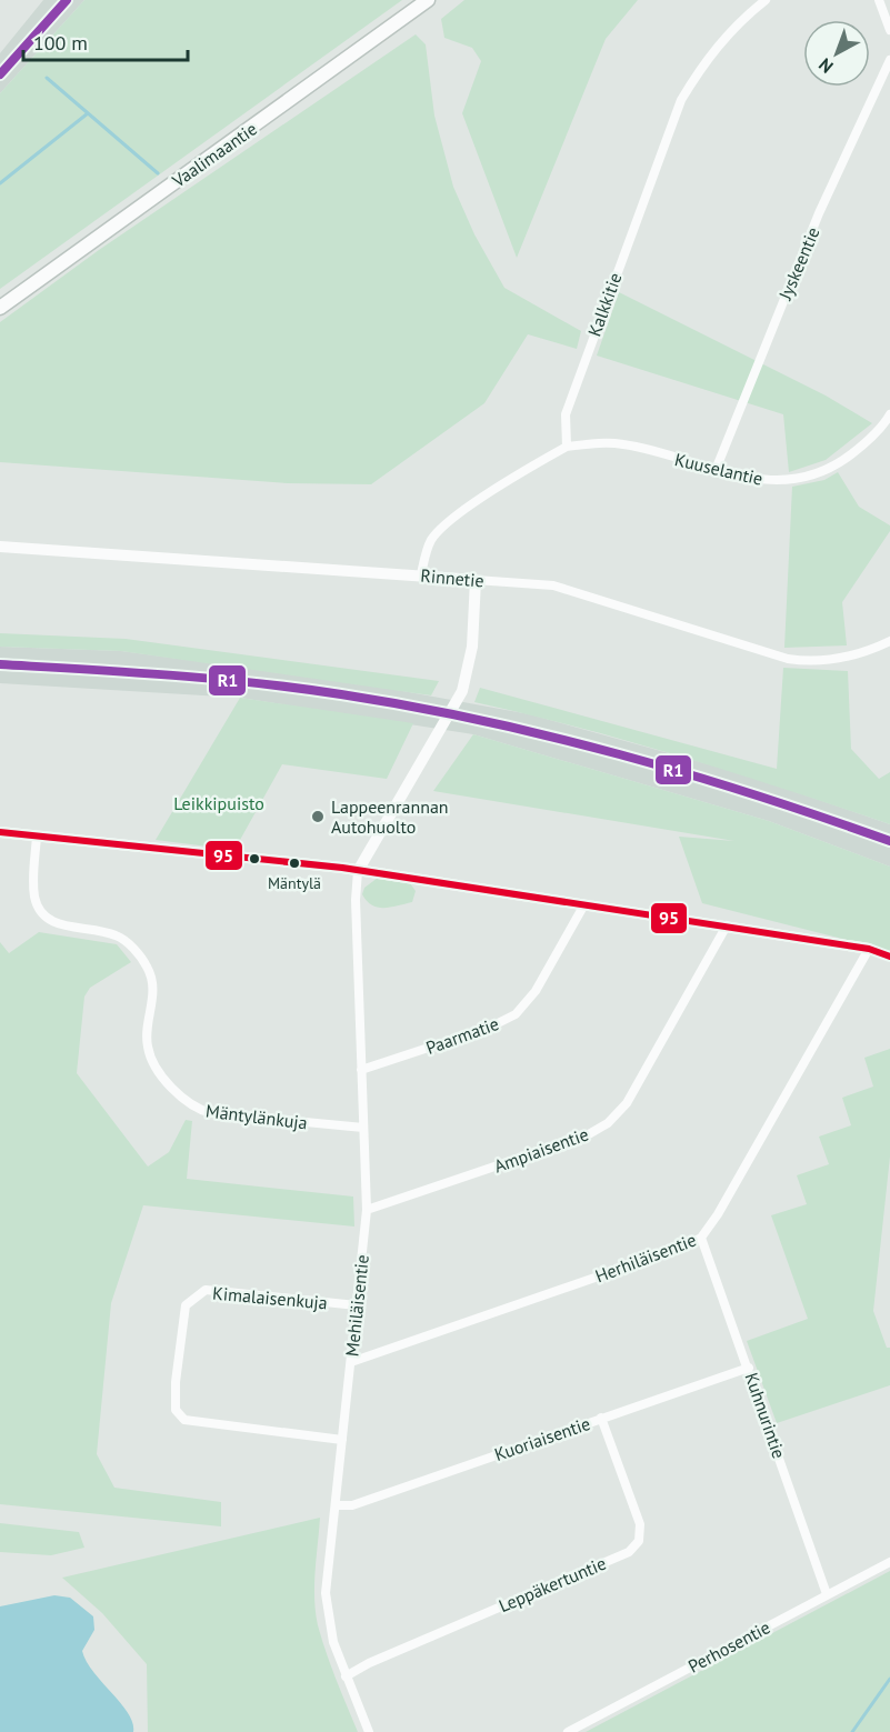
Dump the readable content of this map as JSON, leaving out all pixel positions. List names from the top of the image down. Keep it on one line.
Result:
{"streets":{"main road":["Vaalimaantie"],"street":["Jyskeentie","Kalkkitie","Kuuselantie","Rinnetie","Paarmatie","Mäntylänkuja","Ampiaisentie","Herhiläisentie","Kimalaisenkuja","Mehiläisentie","Kuhnurintie","Kuoriaisentie","Leppäkertuntie","Perhosentie"]},"crossings":[["Jyskeentie","Kuuselantie"],["Kalkkitie","Kuuselantie"],["Paarmatie","Mehiläisentie"],["Mäntylänkuja","Mehiläisentie"],["Ampiaisentie","Mehiläisentie"],["Herhiläisentie","Mehiläisentie"],["Herhiläisentie","Kuhnurintie"],["Kimalaisenkuja","Mehiläisentie"],["Mehiläisentie","Kuoriaisentie"],["Mehiläisentie","Leppäkertuntie"],["Kuhnurintie","Kuoriaisentie"],["Kuhnurintie","Perhosentie"],["Kuoriaisentie","Leppäkertuntie"]],"parks":["Leikkipuisto"],"places":["Lappeenrannan Autohuolto","Mäntylä"],"lines":["transit line R1","transit line 95"],"scale_bar":"100 m","north":"bottom left"}
